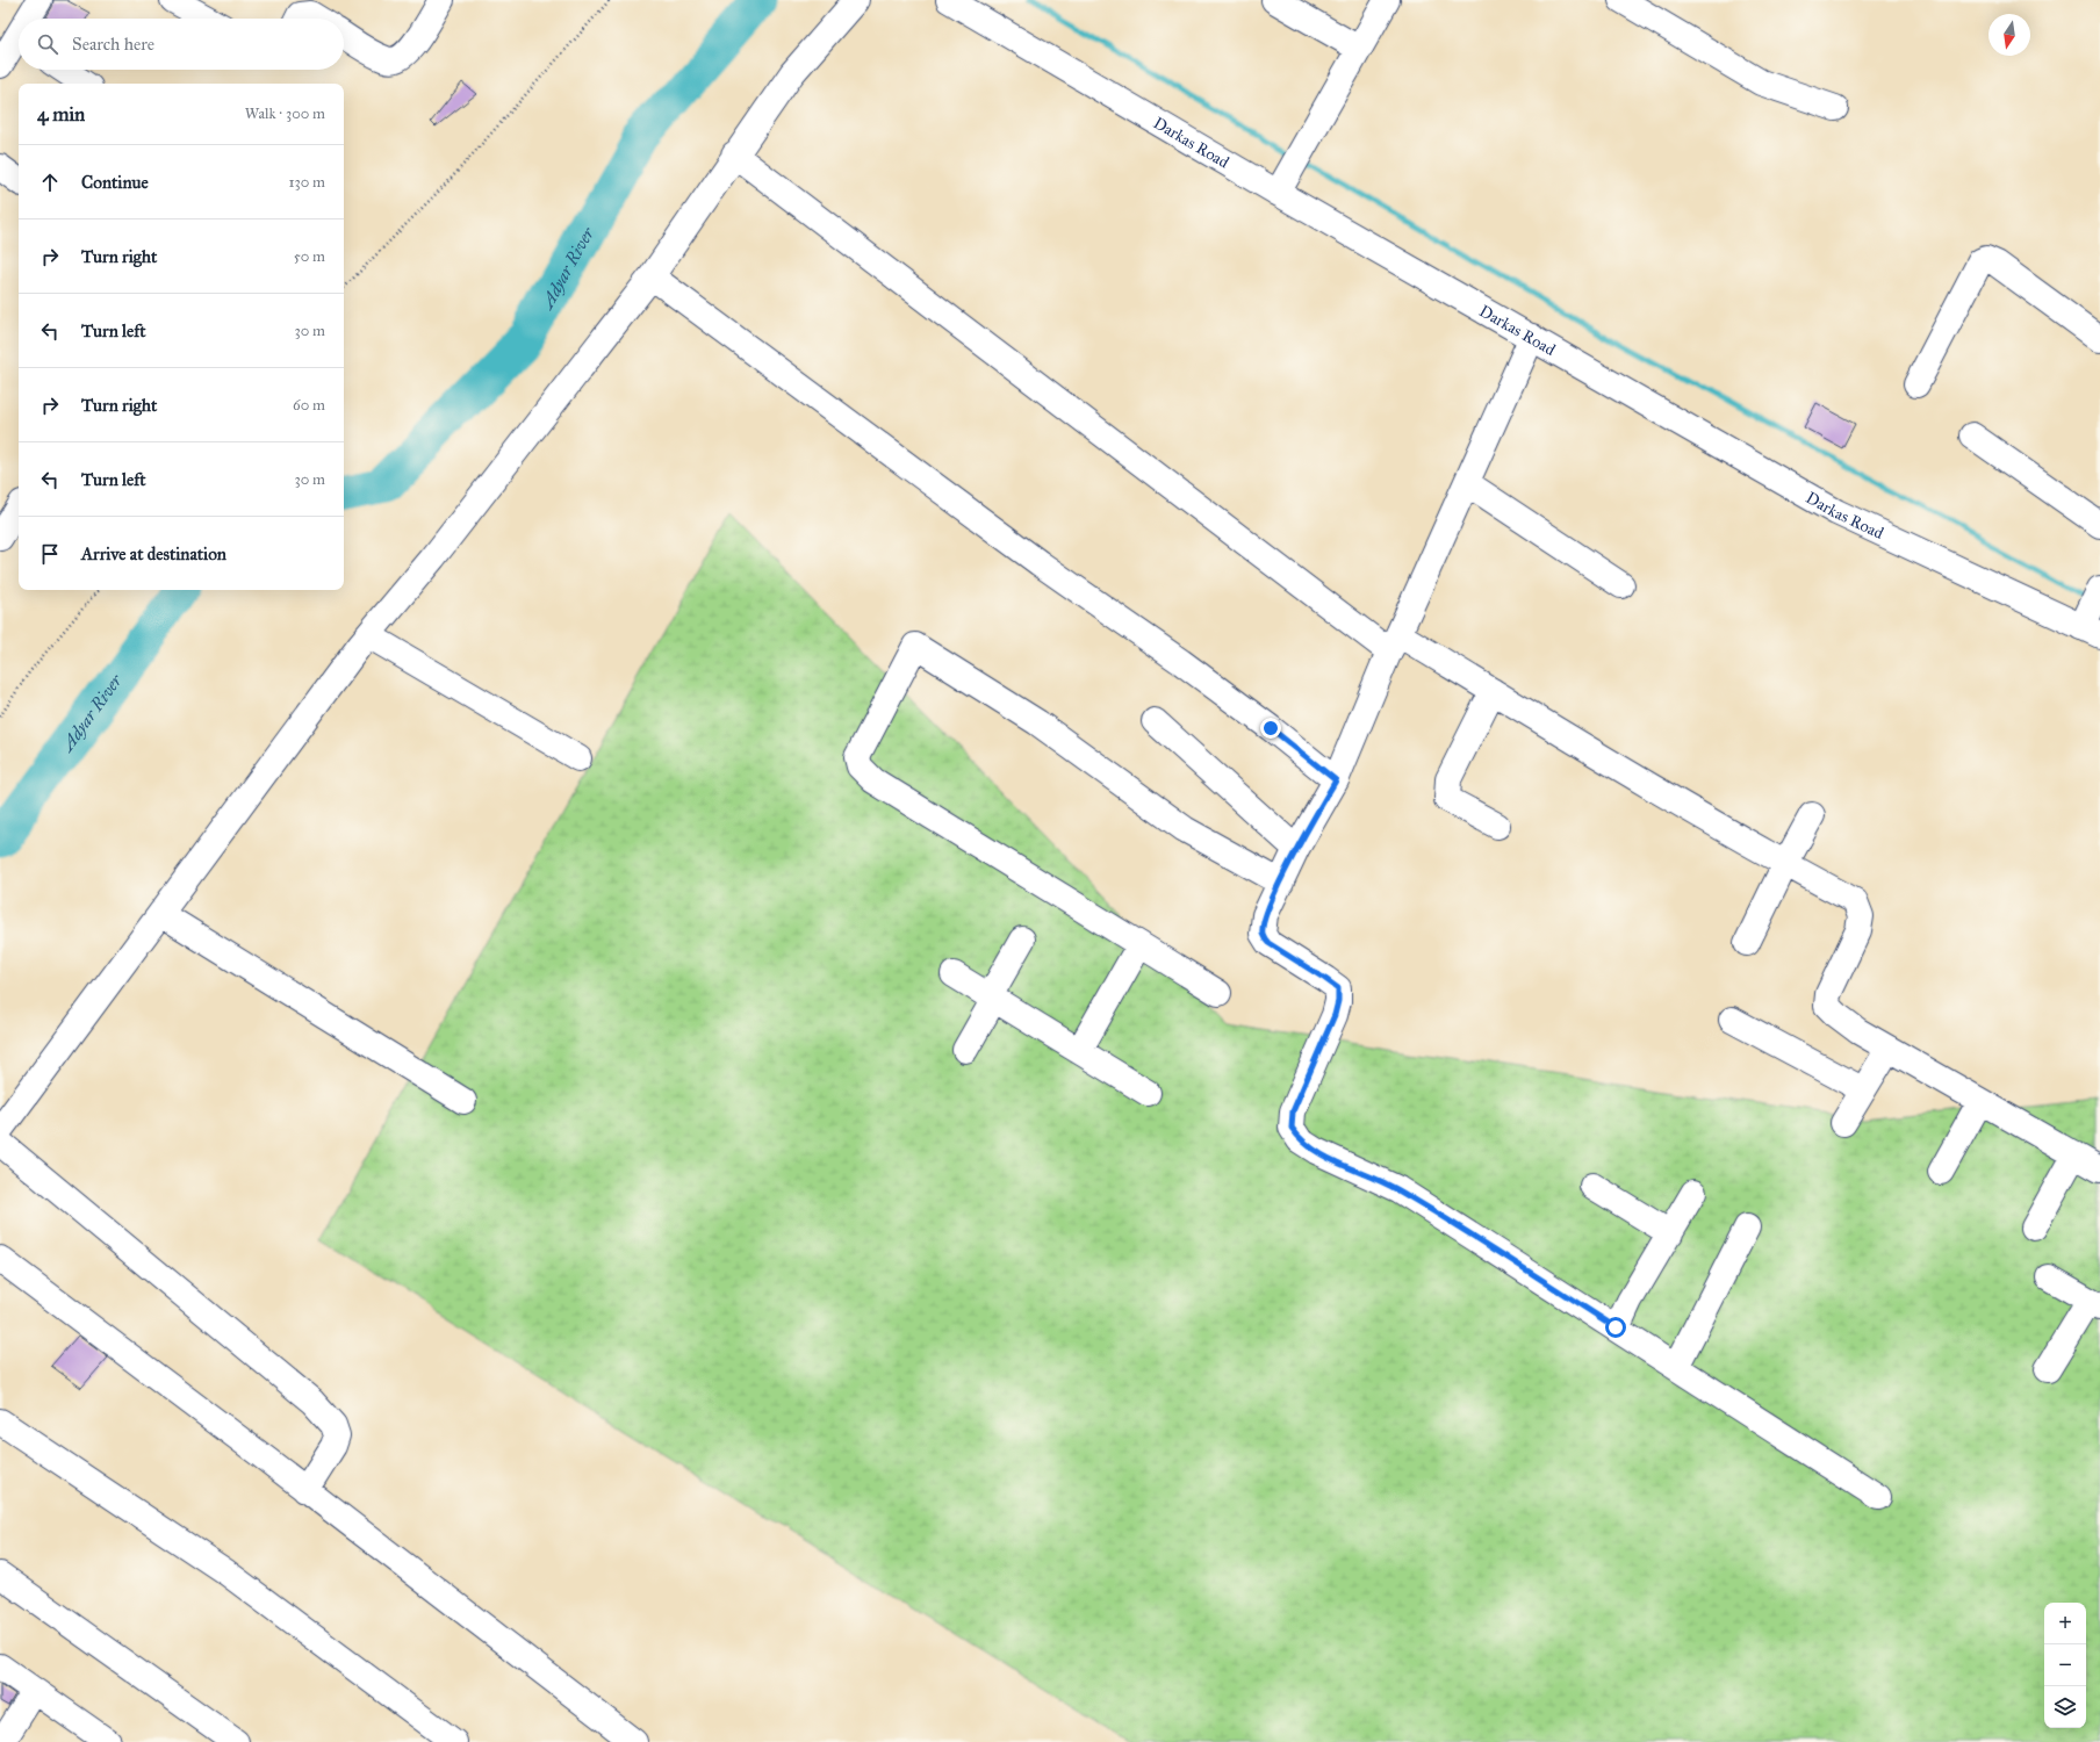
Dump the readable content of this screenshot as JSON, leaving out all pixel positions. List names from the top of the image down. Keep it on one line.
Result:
{"streets":{"street":["Darkas Road"]},"water":["Adyar River"],"north":"bottom","page":{"search":"Search here","heading":["4 min","Walk · 300 m"],"list":[["Continue","130 m"],["Turn right","50 m"],["Turn left","30 m"],["Turn right","60 m"],["Turn left","30 m"],"Arrive at destination"],"map_buttons":["+","−"]}}
